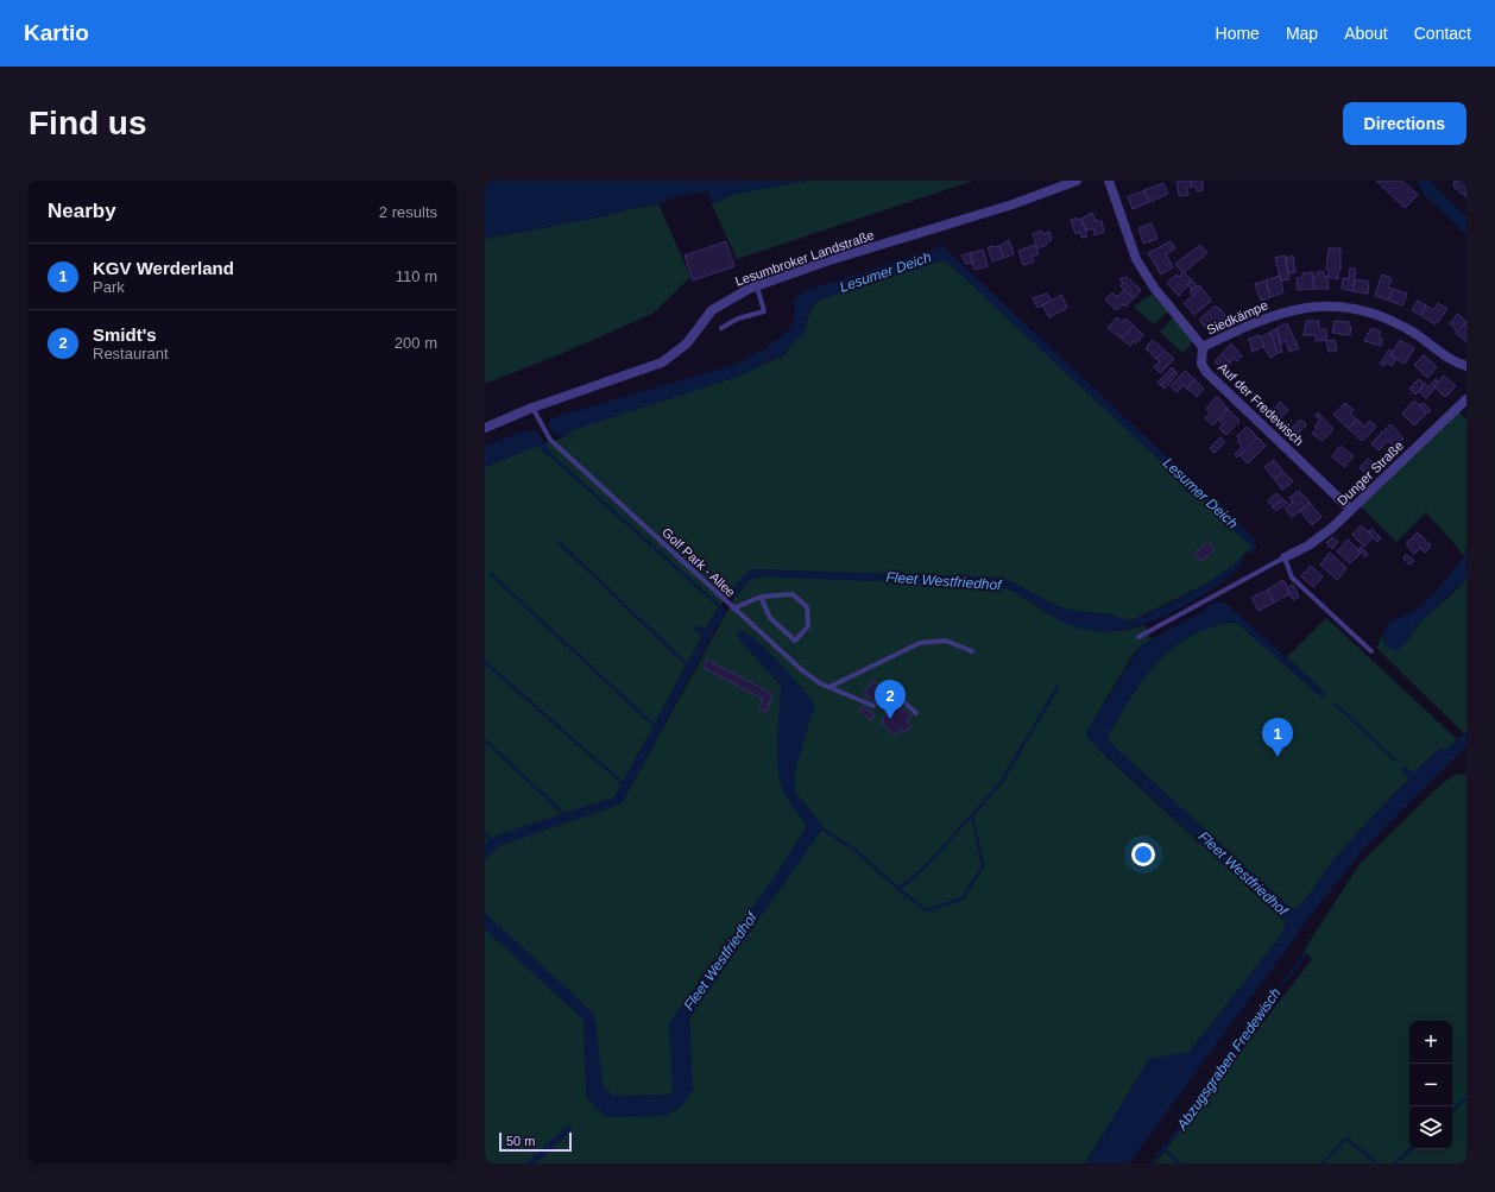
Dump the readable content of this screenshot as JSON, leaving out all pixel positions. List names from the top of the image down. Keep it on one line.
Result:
{"streets":{"street":["Lesumbroker Landstraße","Siedkämpe","Auf der Fredewisch","Dunger Straße"],"lane":["Golf Park - Allee"]},"crossings":[["Lesumbroker Landstraße","Golf Park - Allee"],["Siedkämpe","Auf der Fredewisch"],["Auf der Fredewisch","Dunger Straße"]],"water":["Lesumer Deich","Fleet Westfriedhof","Abzugsgraben Fredewisch"],"scale_bar":"50 m","page":{"header":"Kartio","nav":["Home","Map","About","Contact"],"buttons":"Directions","title":"Find us","heading":["Nearby","2 results"],"list":[{"mark":"1","name":"KGV Werderland","note":"Park","value":"110 m"},{"mark":"2","name":"Smidt's","note":"Restaurant","value":"200 m"}],"pins":["2","1"],"map_buttons":["+","−"],"scale":"50 m"}}
